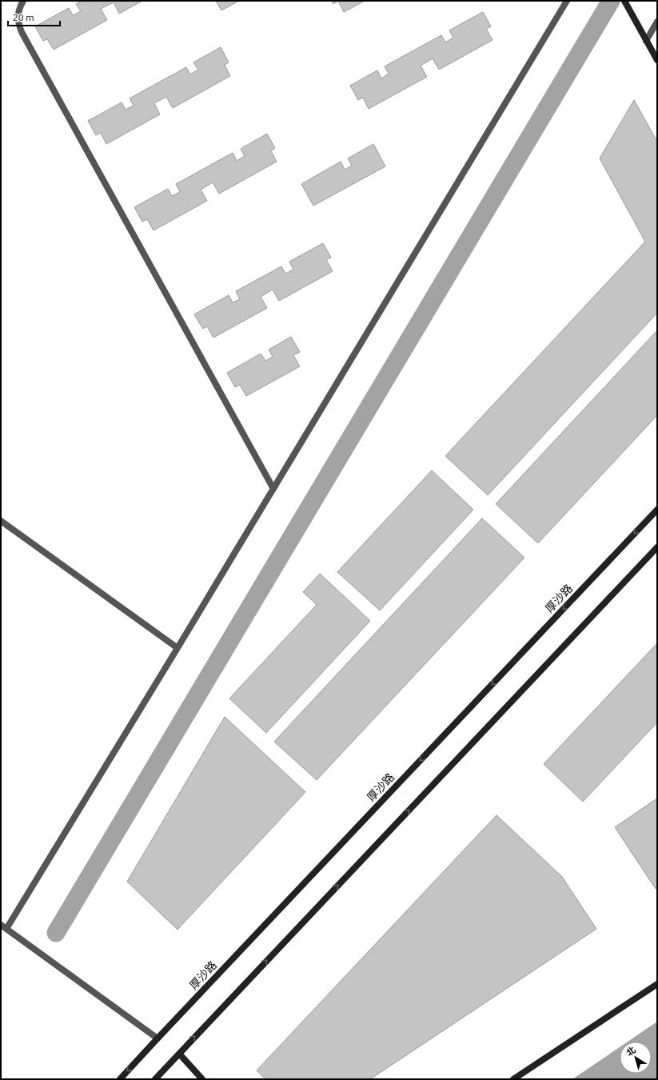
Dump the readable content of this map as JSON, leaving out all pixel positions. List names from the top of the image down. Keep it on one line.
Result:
{"streets":{"main road":["厚沙路"]},"scale_bar":"20 m","north":"top left"}
